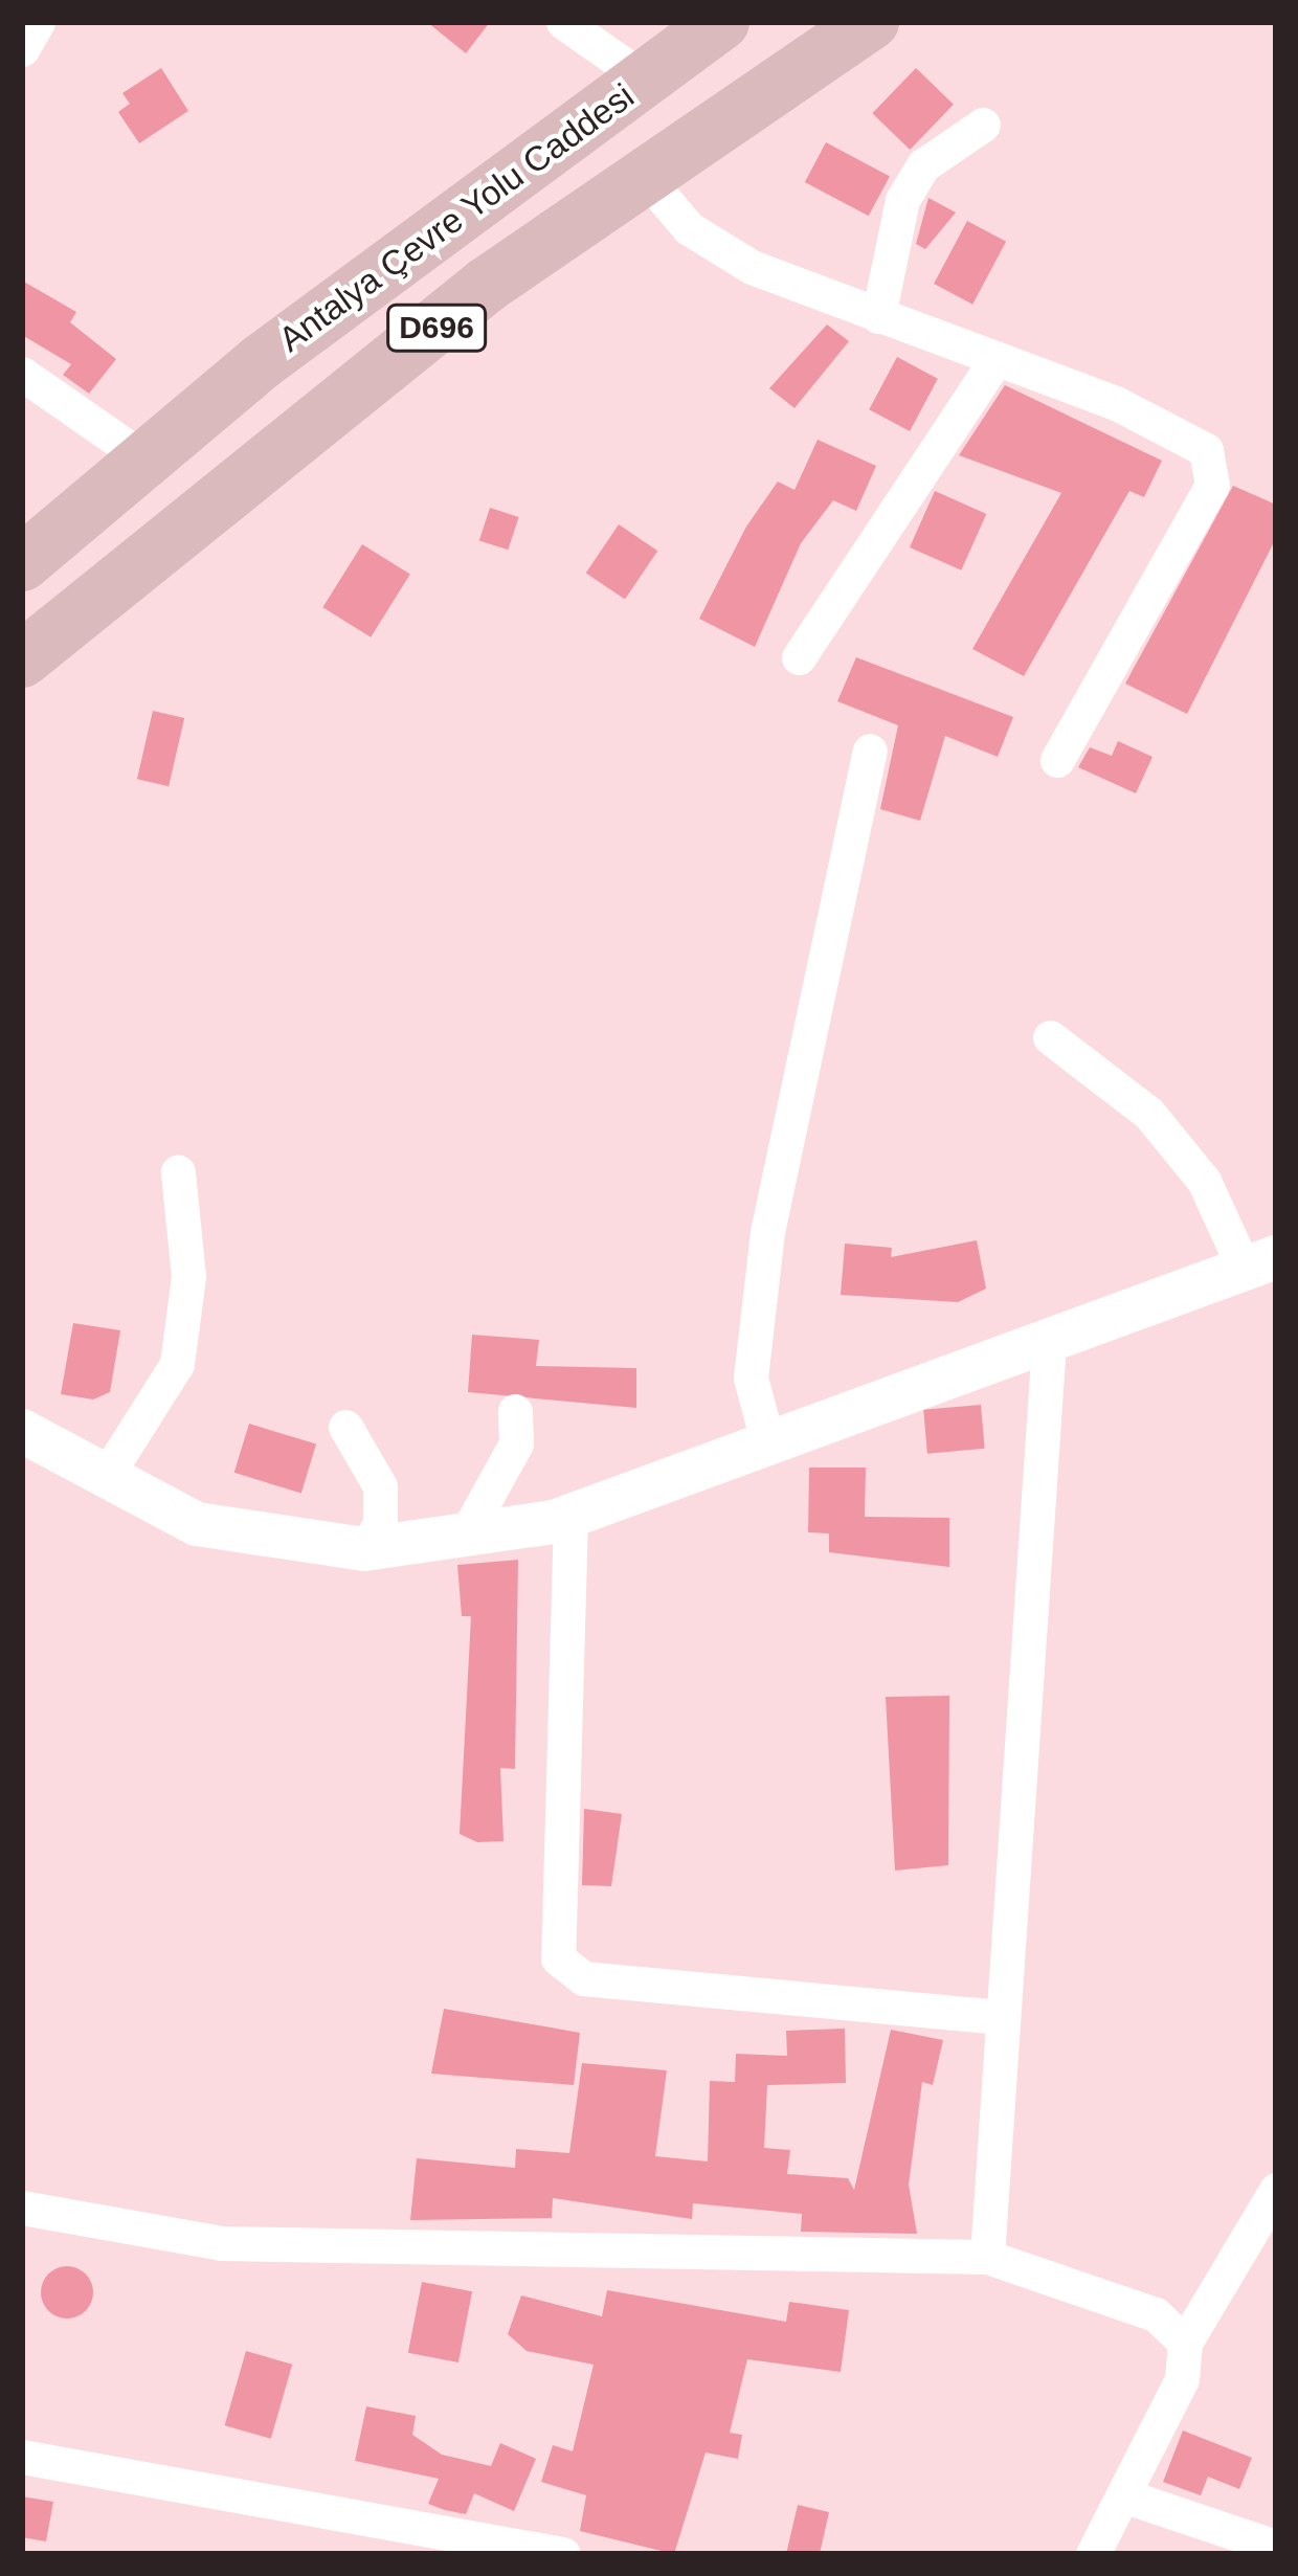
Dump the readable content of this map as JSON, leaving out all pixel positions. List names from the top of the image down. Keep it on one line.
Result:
{"streets":{"highway":["Antalya Çevre Yolu Caddesi","D696"]}}
